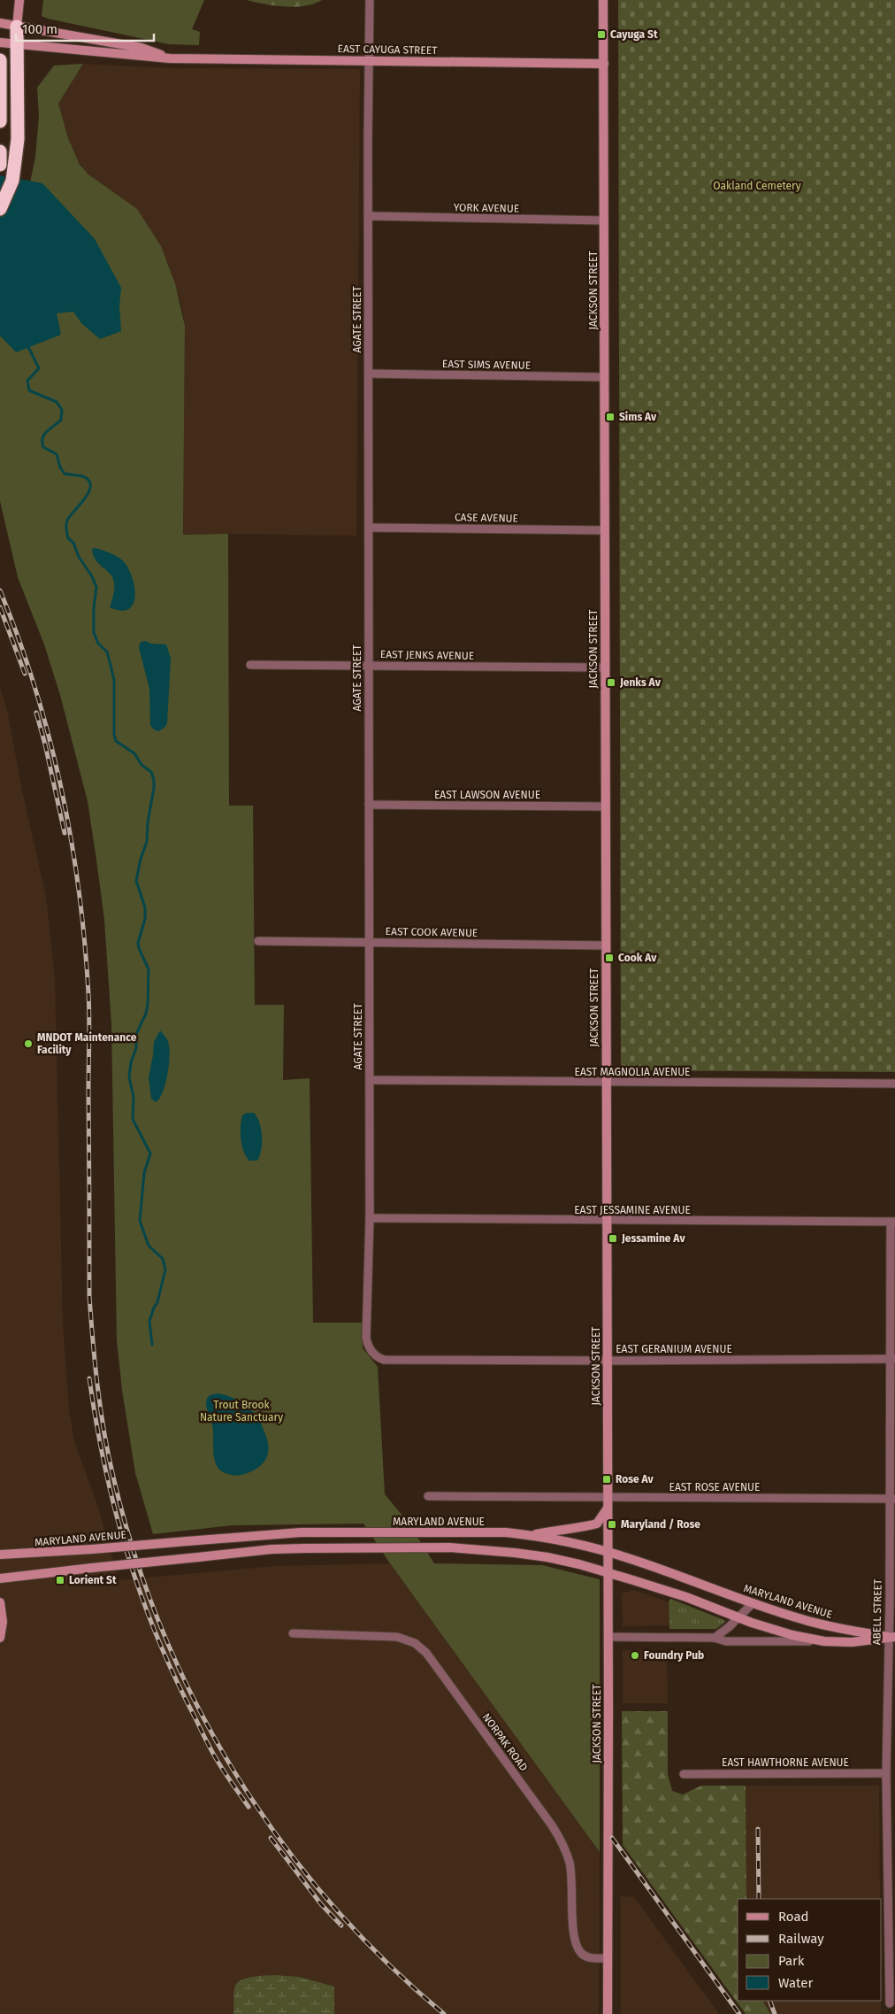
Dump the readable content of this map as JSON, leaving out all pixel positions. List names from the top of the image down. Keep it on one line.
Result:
{"streets":{"street":["EAST CAYUGA STREET","YORK AVENUE","JACKSON STREET","AGATE STREET","EAST SIMS AVENUE","CASE AVENUE","EAST JENKS AVENUE","EAST LAWSON AVENUE","EAST COOK AVENUE","EAST MAGNOLIA AVENUE","EAST JESSAMINE AVENUE","EAST GERANIUM AVENUE","EAST ROSE AVENUE","MARYLAND AVENUE","ABELL STREET","NORPAK ROAD","EAST HAWTHORNE AVENUE"]},"crossings":[["EAST CAYUGA STREET","JACKSON STREET"],["EAST CAYUGA STREET","AGATE STREET"],["YORK AVENUE","JACKSON STREET"],["YORK AVENUE","AGATE STREET"],["JACKSON STREET","EAST SIMS AVENUE"],["JACKSON STREET","CASE AVENUE"],["JACKSON STREET","EAST JENKS AVENUE"],["JACKSON STREET","EAST LAWSON AVENUE"],["JACKSON STREET","EAST COOK AVENUE"],["JACKSON STREET","EAST MAGNOLIA AVENUE"],["JACKSON STREET","EAST JESSAMINE AVENUE"],["JACKSON STREET","EAST GERANIUM AVENUE"],["JACKSON STREET","EAST ROSE AVENUE"],["JACKSON STREET","MARYLAND AVENUE"],["JACKSON STREET","NORPAK ROAD"],["AGATE STREET","EAST SIMS AVENUE"],["AGATE STREET","CASE AVENUE"],["AGATE STREET","EAST JENKS AVENUE"],["AGATE STREET","EAST LAWSON AVENUE"],["AGATE STREET","EAST COOK AVENUE"],["AGATE STREET","EAST MAGNOLIA AVENUE"],["AGATE STREET","EAST JESSAMINE AVENUE"],["AGATE STREET","EAST GERANIUM AVENUE"],["EAST JESSAMINE AVENUE","ABELL STREET"],["EAST GERANIUM AVENUE","ABELL STREET"],["EAST ROSE AVENUE","ABELL STREET"],["MARYLAND AVENUE","ABELL STREET"],["ABELL STREET","EAST HAWTHORNE AVENUE"]],"parks":["Oakland Cemetery","Trout Brook Nature Sanctuary"],"places":{"transit":["Cayuga St","Sims Av","Jenks Av","Cook Av","Jessamine Av","Rose Av","Maryland / Rose","Lorient St"],"other":["MNDOT Maintenance Facility","Foundry Pub"]},"legend":["Road","Railway","Park","Water"],"scale_bar":"100 m"}
